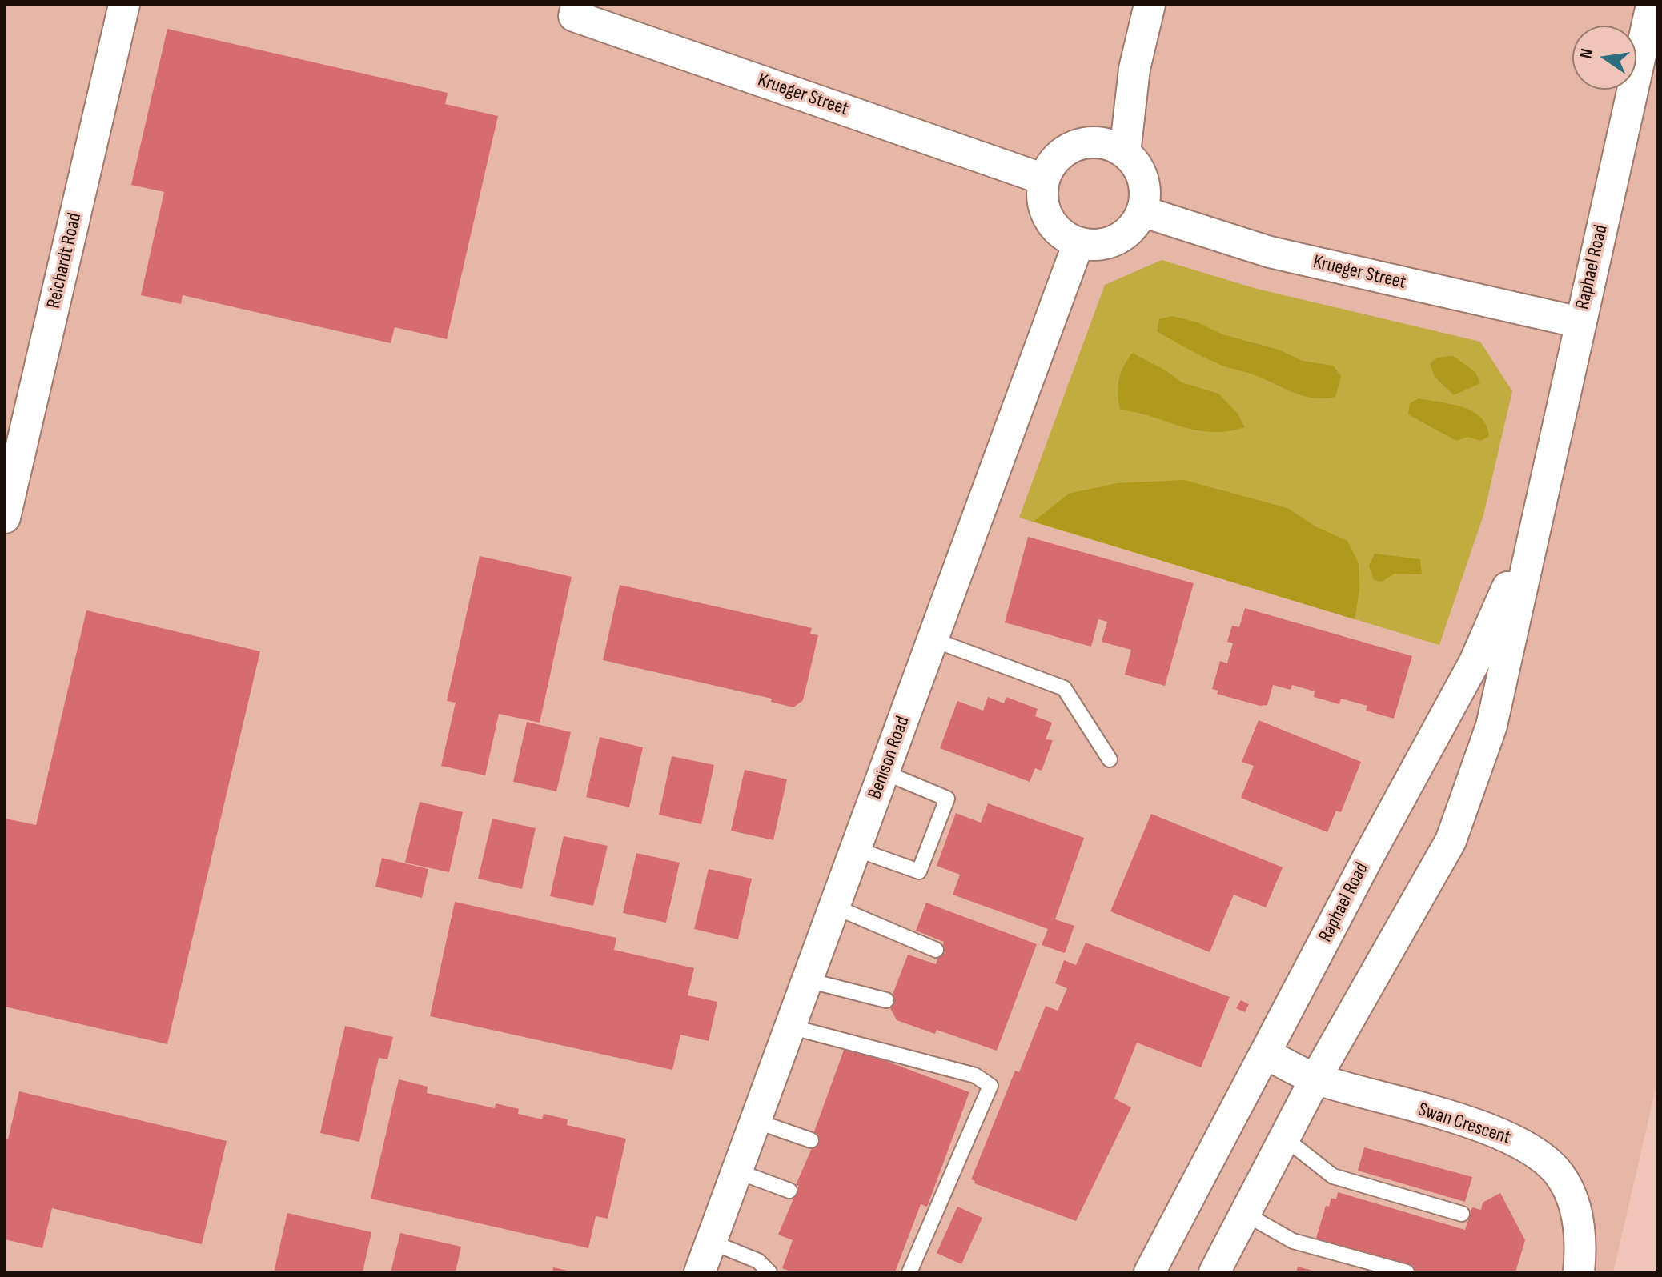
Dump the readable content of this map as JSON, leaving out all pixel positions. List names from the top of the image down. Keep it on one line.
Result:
{"streets":{"street":["Krueger Street","Reichardt Road","Raphael Road","Benison Road","Swan Crescent"]},"crossings":[["Krueger Street","Raphael Road"],["Krueger Street","Benison Road"],["Raphael Road","Swan Crescent"]],"north":"left"}
